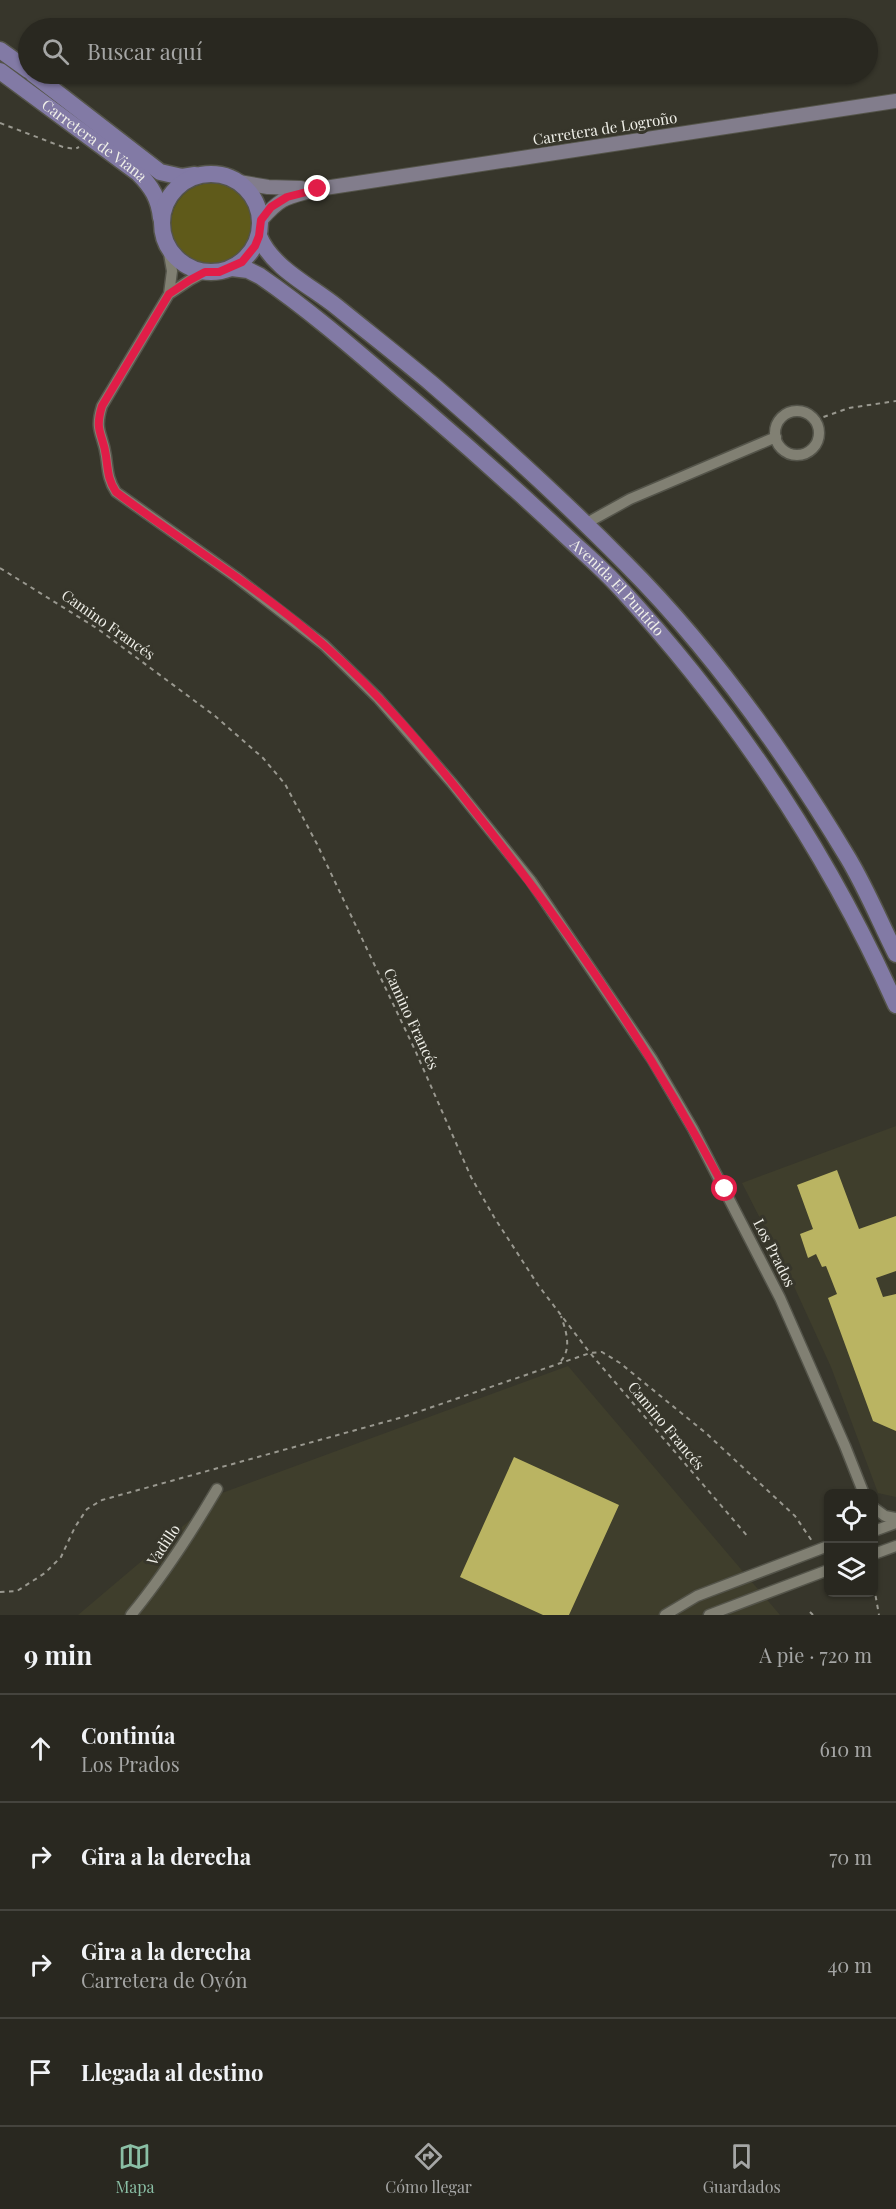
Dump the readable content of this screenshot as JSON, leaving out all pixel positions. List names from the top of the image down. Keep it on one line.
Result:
{"streets":{"main road":["Carretera de Logroño","Carretera de Viana","Avenida El Puntido"],"street":["Los Prados","Vadillo"],"path":["Camino Francés"]},"crossings":[["Carretera de Viana","Avenida El Puntido"]],"page":{"search":"Buscar aquí","heading":["9 min","A pie · 720 m"],"list":[["Continúa","Los Prados","610 m"],["Gira a la derecha","70 m"],["Gira a la derecha","Carretera de Oyón","40 m"],"Llegada al destino"],"nav":["Mapa","Cómo llegar","Guardados"]}}
